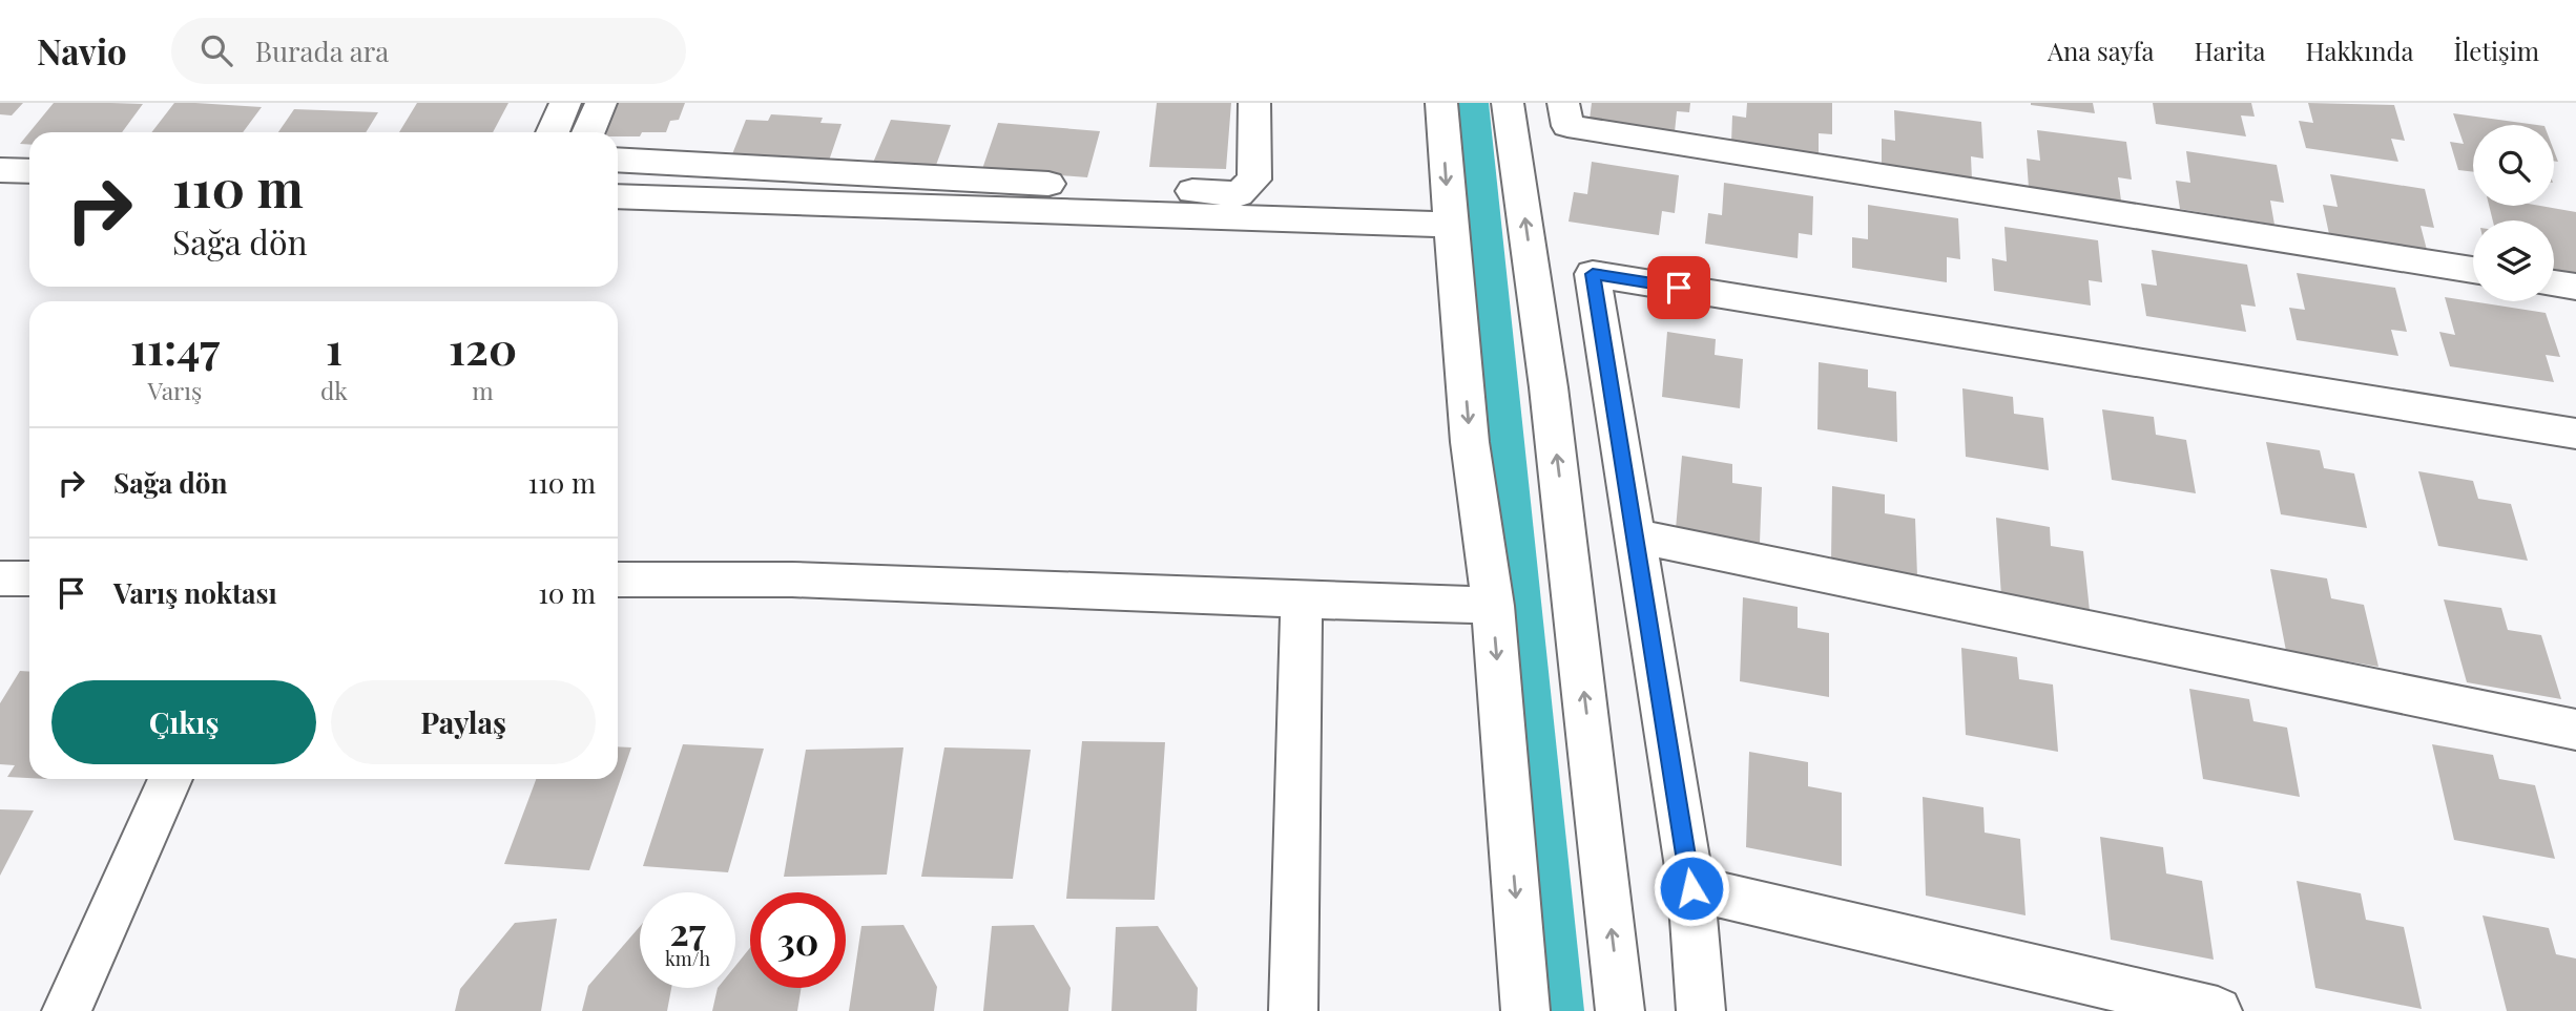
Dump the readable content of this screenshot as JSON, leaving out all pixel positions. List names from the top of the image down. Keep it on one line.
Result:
{"page":{"header":"Navio","search":"Burada ara","nav":["Ana sayfa","Harita","Hakkında","İletişim"],"turn":["110 m","Sağa dön"],"eta":["11:47","Varış","1","dk","120","m"],"list":[{"name":"Sağa dön","value":"110 m"},{"name":"Varış noktası","value":"10 m"}],"buttons":["Çıkış","Paylaş"],"speed":"27 km/h","limit":"30"}}
